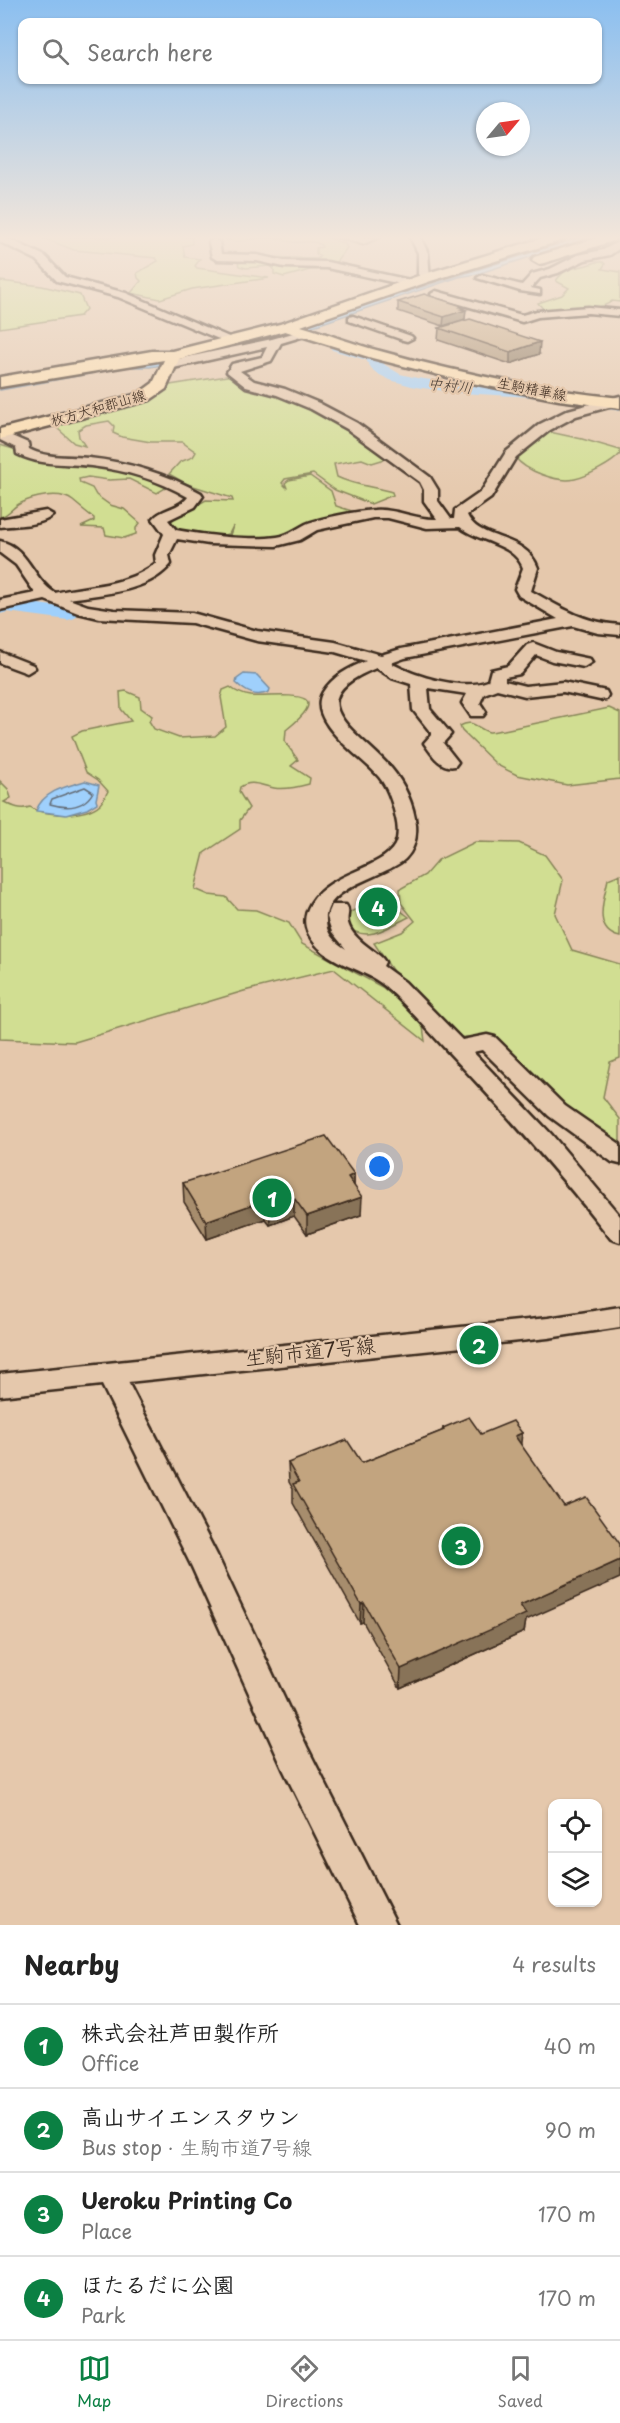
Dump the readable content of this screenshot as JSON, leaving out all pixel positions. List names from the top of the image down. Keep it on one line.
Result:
{"streets":{"main road":["生駒精華線","枚方大和郡山線"],"street":["生駒市道7号線"]},"water":["中村川"],"north":"top right","page":{"search":"Search here","pins":["4","1","2","3"],"heading":["Nearby","4 results"],"list":[{"mark":"1","name":"株式会社芦田製作所","note":"Office","value":"40 m"},{"mark":"2","name":"高山サイエンスタウン","note":"Bus stop · 生駒市道7号線","value":"90 m"},{"mark":"3","name":"Ueroku Printing Co","note":"Place","value":"170 m"},{"mark":"4","name":"ほたるだに公園","note":"Park","value":"170 m"}],"nav":["Map","Directions","Saved"]}}
